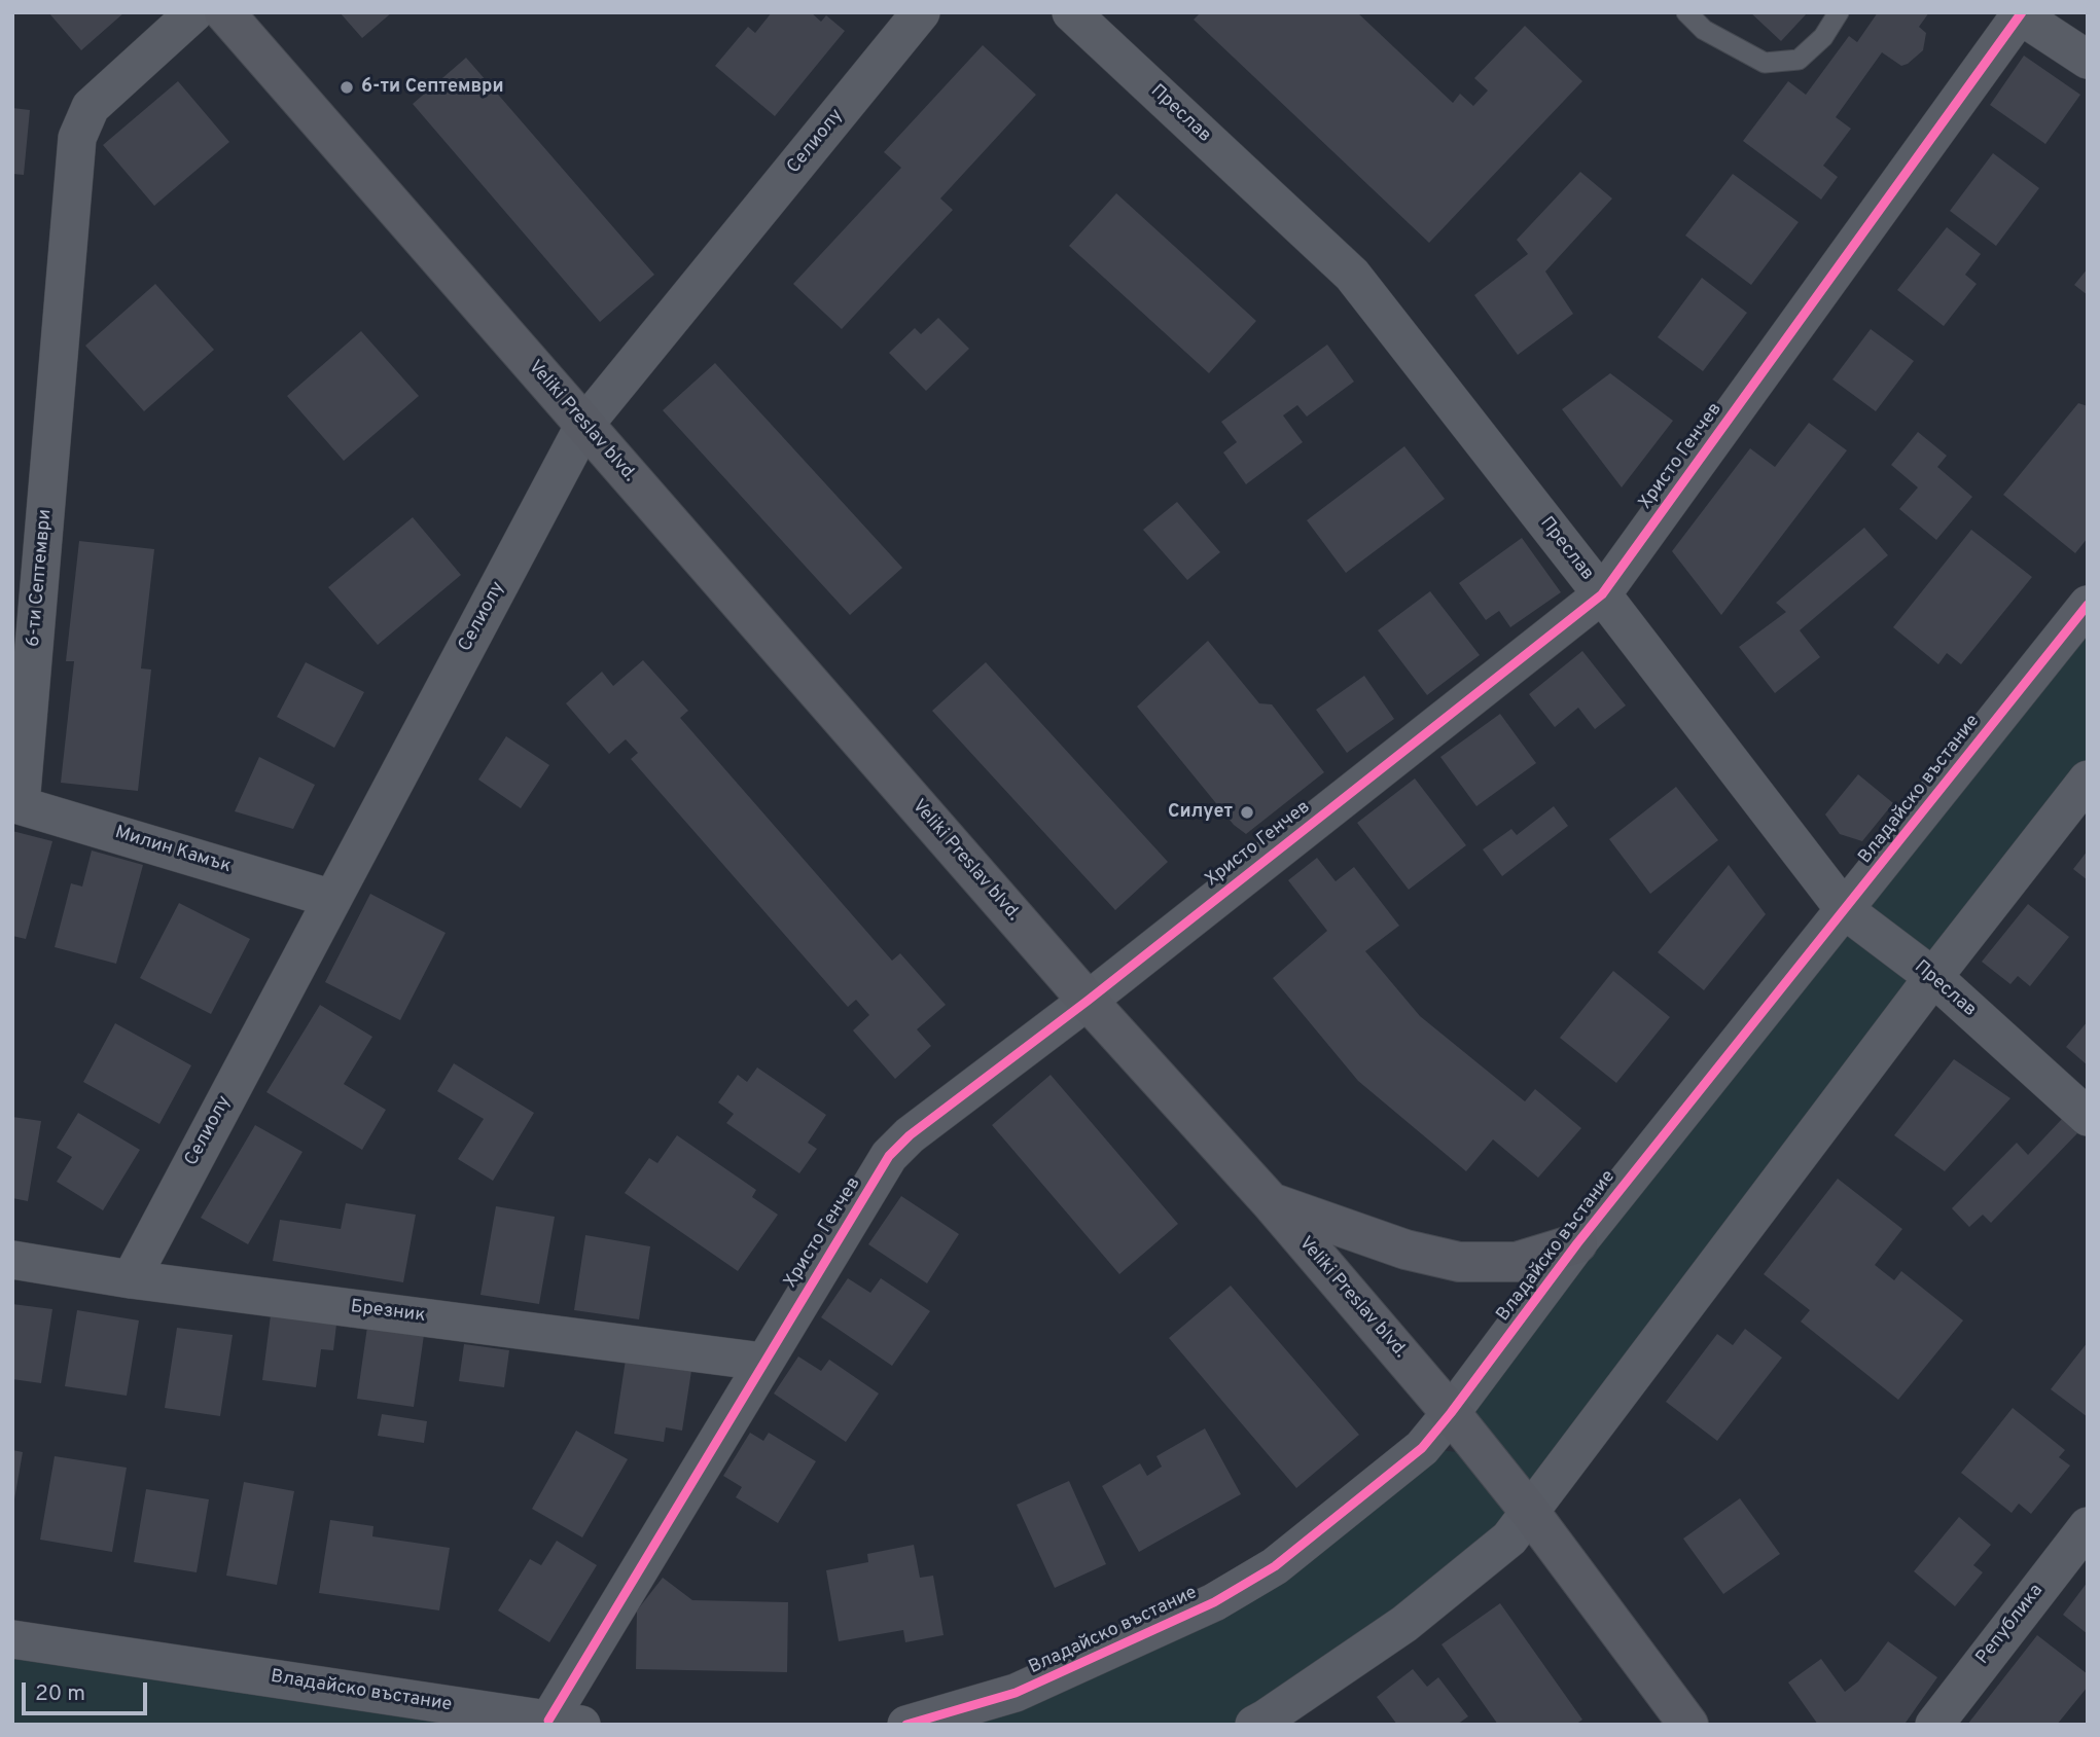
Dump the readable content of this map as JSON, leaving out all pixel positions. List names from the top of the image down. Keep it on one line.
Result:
{"streets":{"main road":["Veliki Preslav blvd."],"street":["Преслав","Селиолу","Христо Генчев","6-ти Септември","Владайско въстание","Милин Камък","Брезник","Република"]},"crossings":[["Преслав","Христо Генчев"],["Преслав","Владайско въстание"],["Селиолу","Veliki Preslav blvd."],["Селиолу","Милин Камък"],["Селиолу","Брезник"],["Veliki Preslav blvd.","Христо Генчев"],["Veliki Preslav blvd.","Владайско въстание"],["Христо Генчев","Владайско въстание"],["Христо Генчев","Брезник"],["6-ти Септември","Милин Камък"]],"places":["6-ти Септември","Силует"],"scale_bar":"20 m"}
